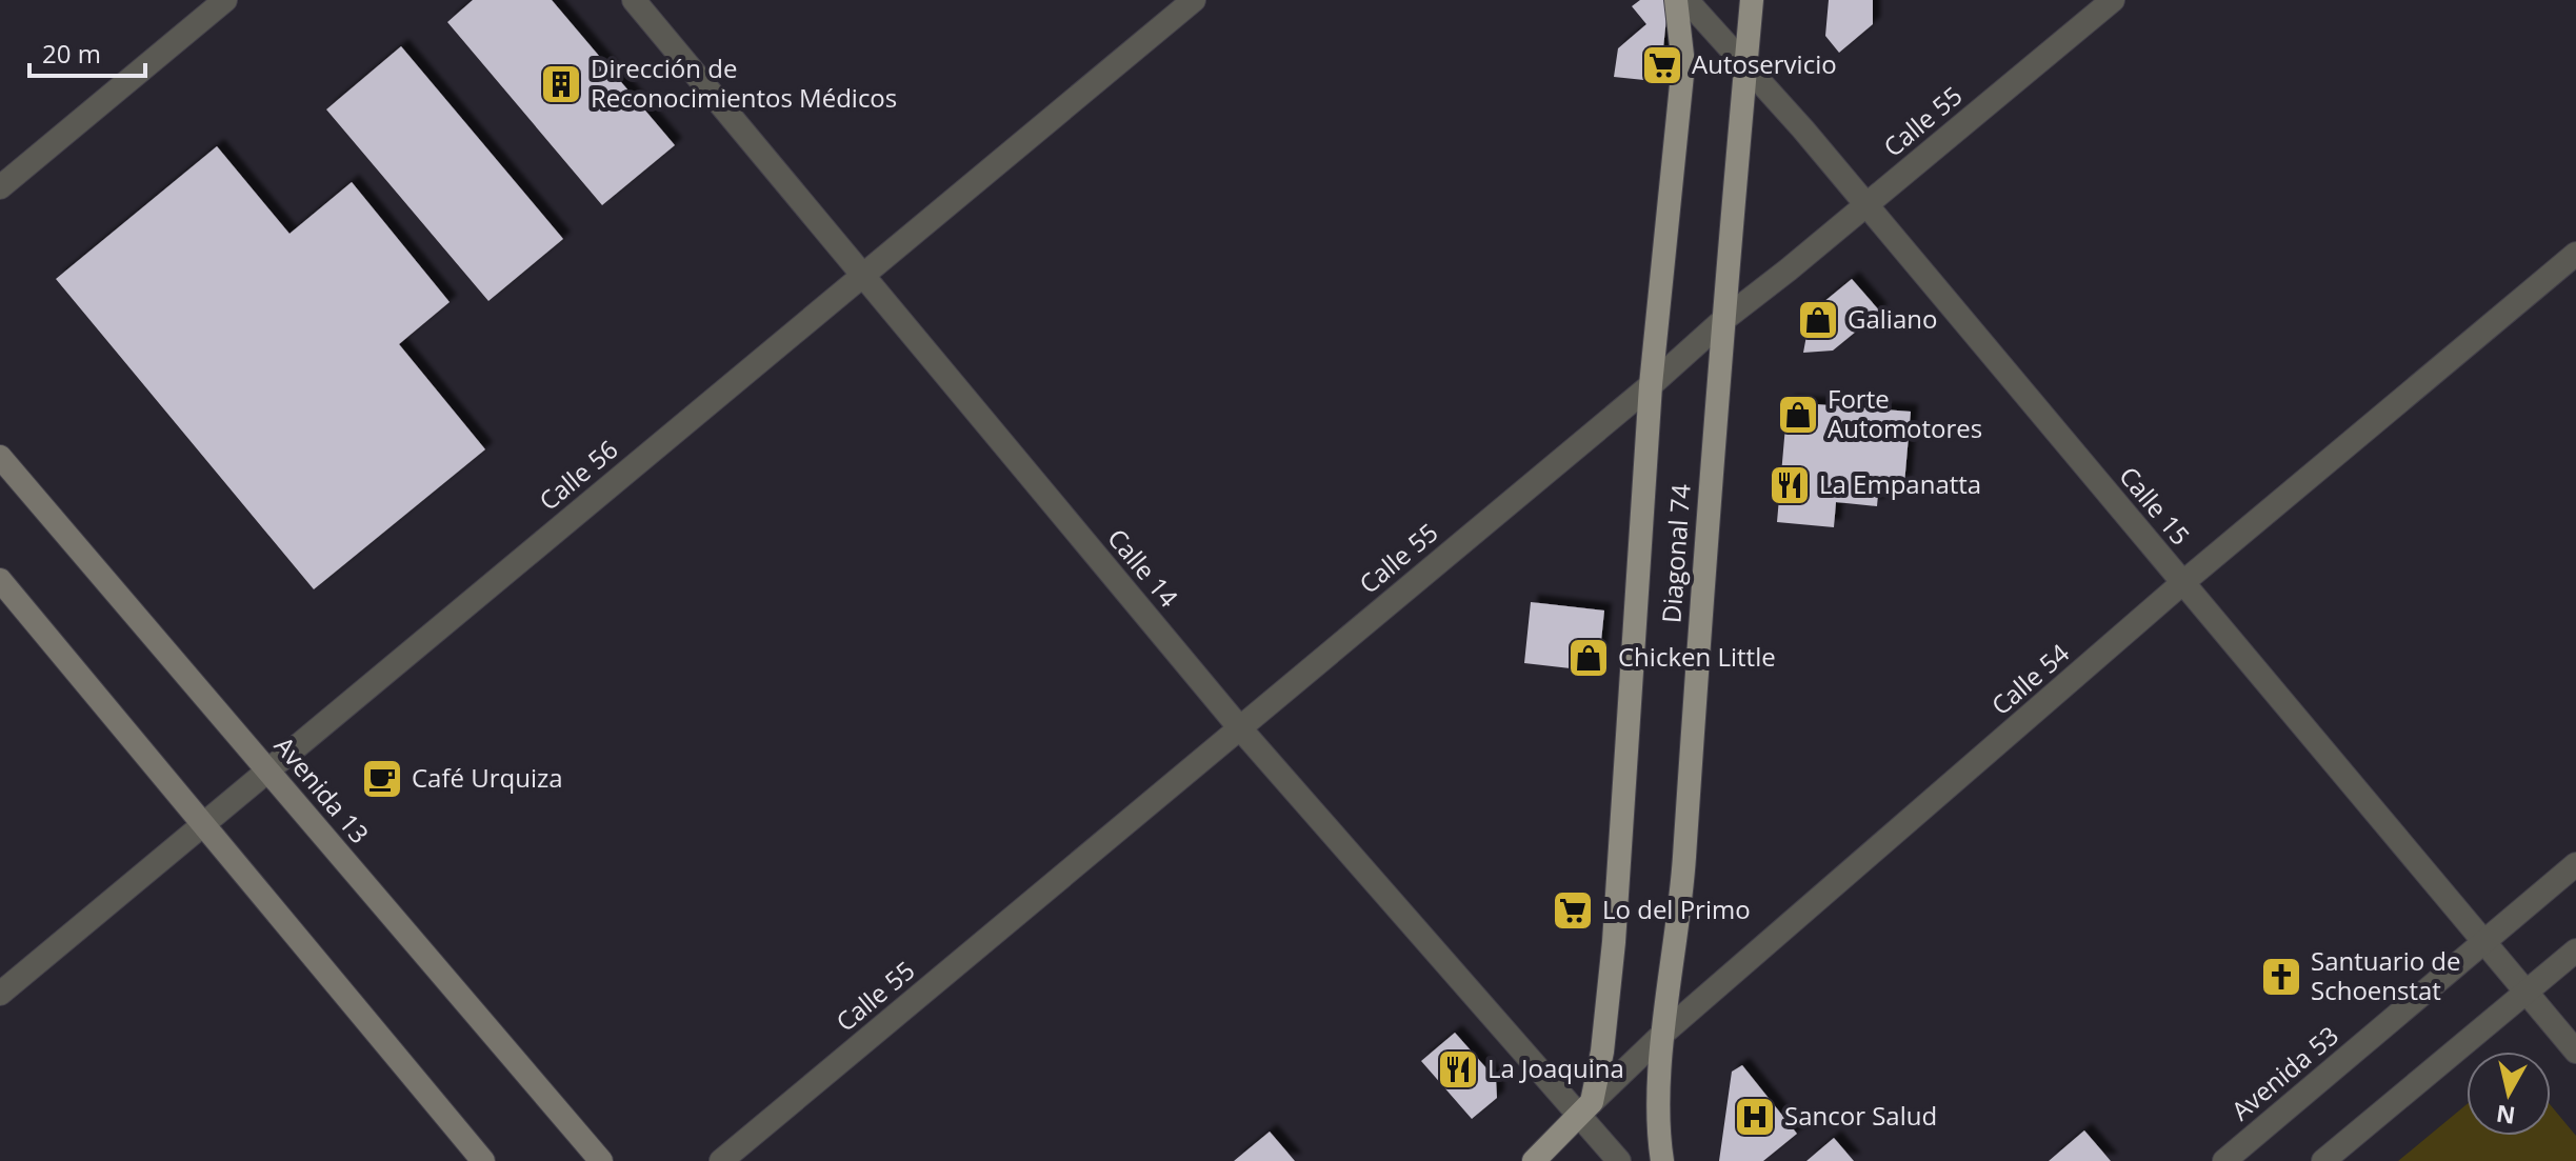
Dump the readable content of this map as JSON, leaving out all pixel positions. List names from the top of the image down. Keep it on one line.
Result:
{"streets":{"main road":["Diagonal 74","Calle 54","Avenida 13"],"street":["Calle 55","Calle 56","Calle 15","Calle 14","Avenida 53"]},"crossings":[["Calle 55","Calle 15"],["Calle 55","Diagonal 74"],["Calle 55","Calle 14"],["Calle 56","Calle 14"],["Calle 56","Avenida 13"],["Calle 15","Diagonal 74"],["Calle 15","Calle 54"],["Calle 15","Avenida 53"],["Diagonal 74","Calle 14"],["Diagonal 74","Calle 54"],["Calle 14","Calle 54"]],"places":{"supermarket":["Autoservicio","Lo del Primo"],"building":["Dirección de Reconocimientos Médicos"],"shop":["Galiano","Forte Automotores","Chicken Little"],"restaurant":["La Empanatta","La Joaquina"],"cafe":["Café Urquiza"],"church":["Santuario de Schoenstat"],"hospital":["Sancor Salud"]},"scale_bar":"20 m","north":"bottom"}
